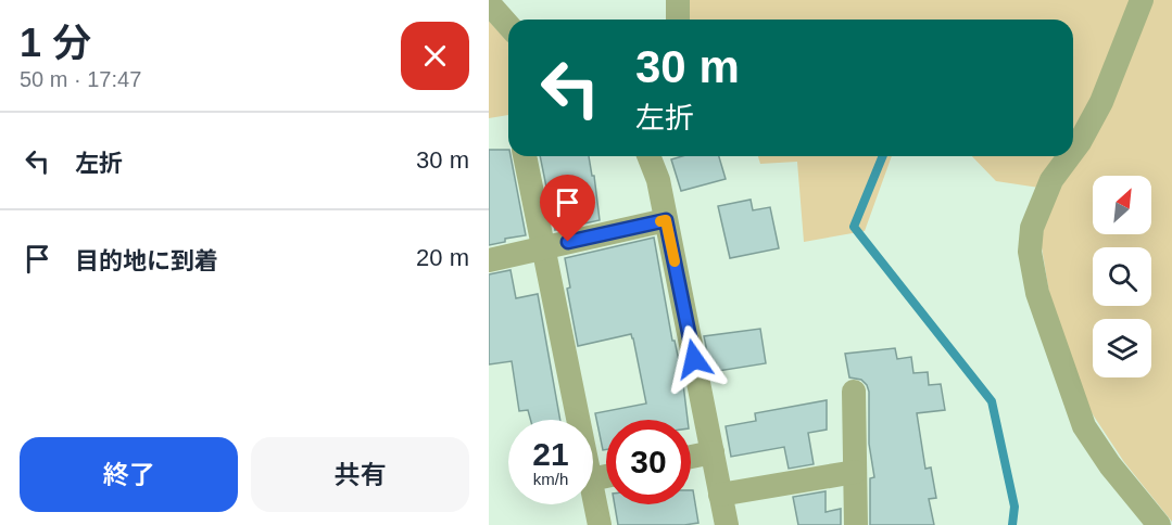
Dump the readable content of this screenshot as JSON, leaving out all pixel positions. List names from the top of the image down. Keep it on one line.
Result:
{"north":"top right","page":{"heading":["1 分","50 m · 17:47"],"turn":["30 m","左折"],"list":[{"name":"左折","value":"30 m"},{"name":"目的地に到着","value":"20 m"}],"speed":"21 km/h","limit":"30","buttons":["終了","共有"]}}
